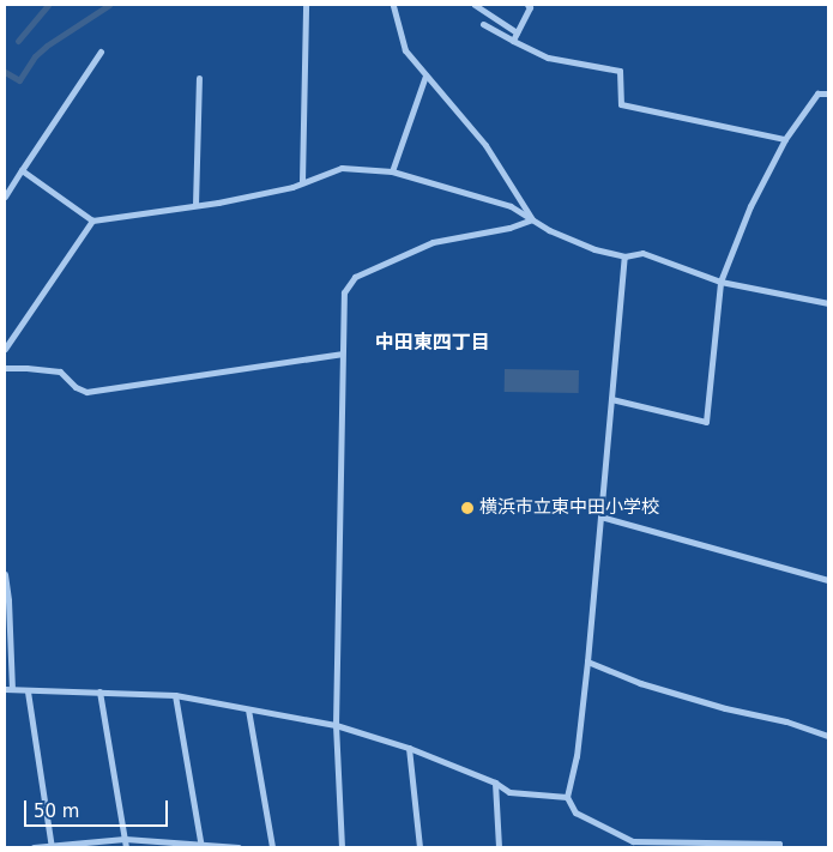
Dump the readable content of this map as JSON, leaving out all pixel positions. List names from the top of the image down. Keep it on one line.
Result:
{"districts":["中田東四丁目"],"places":["横浜市立東中田小学校"],"scale_bar":"50 m"}
